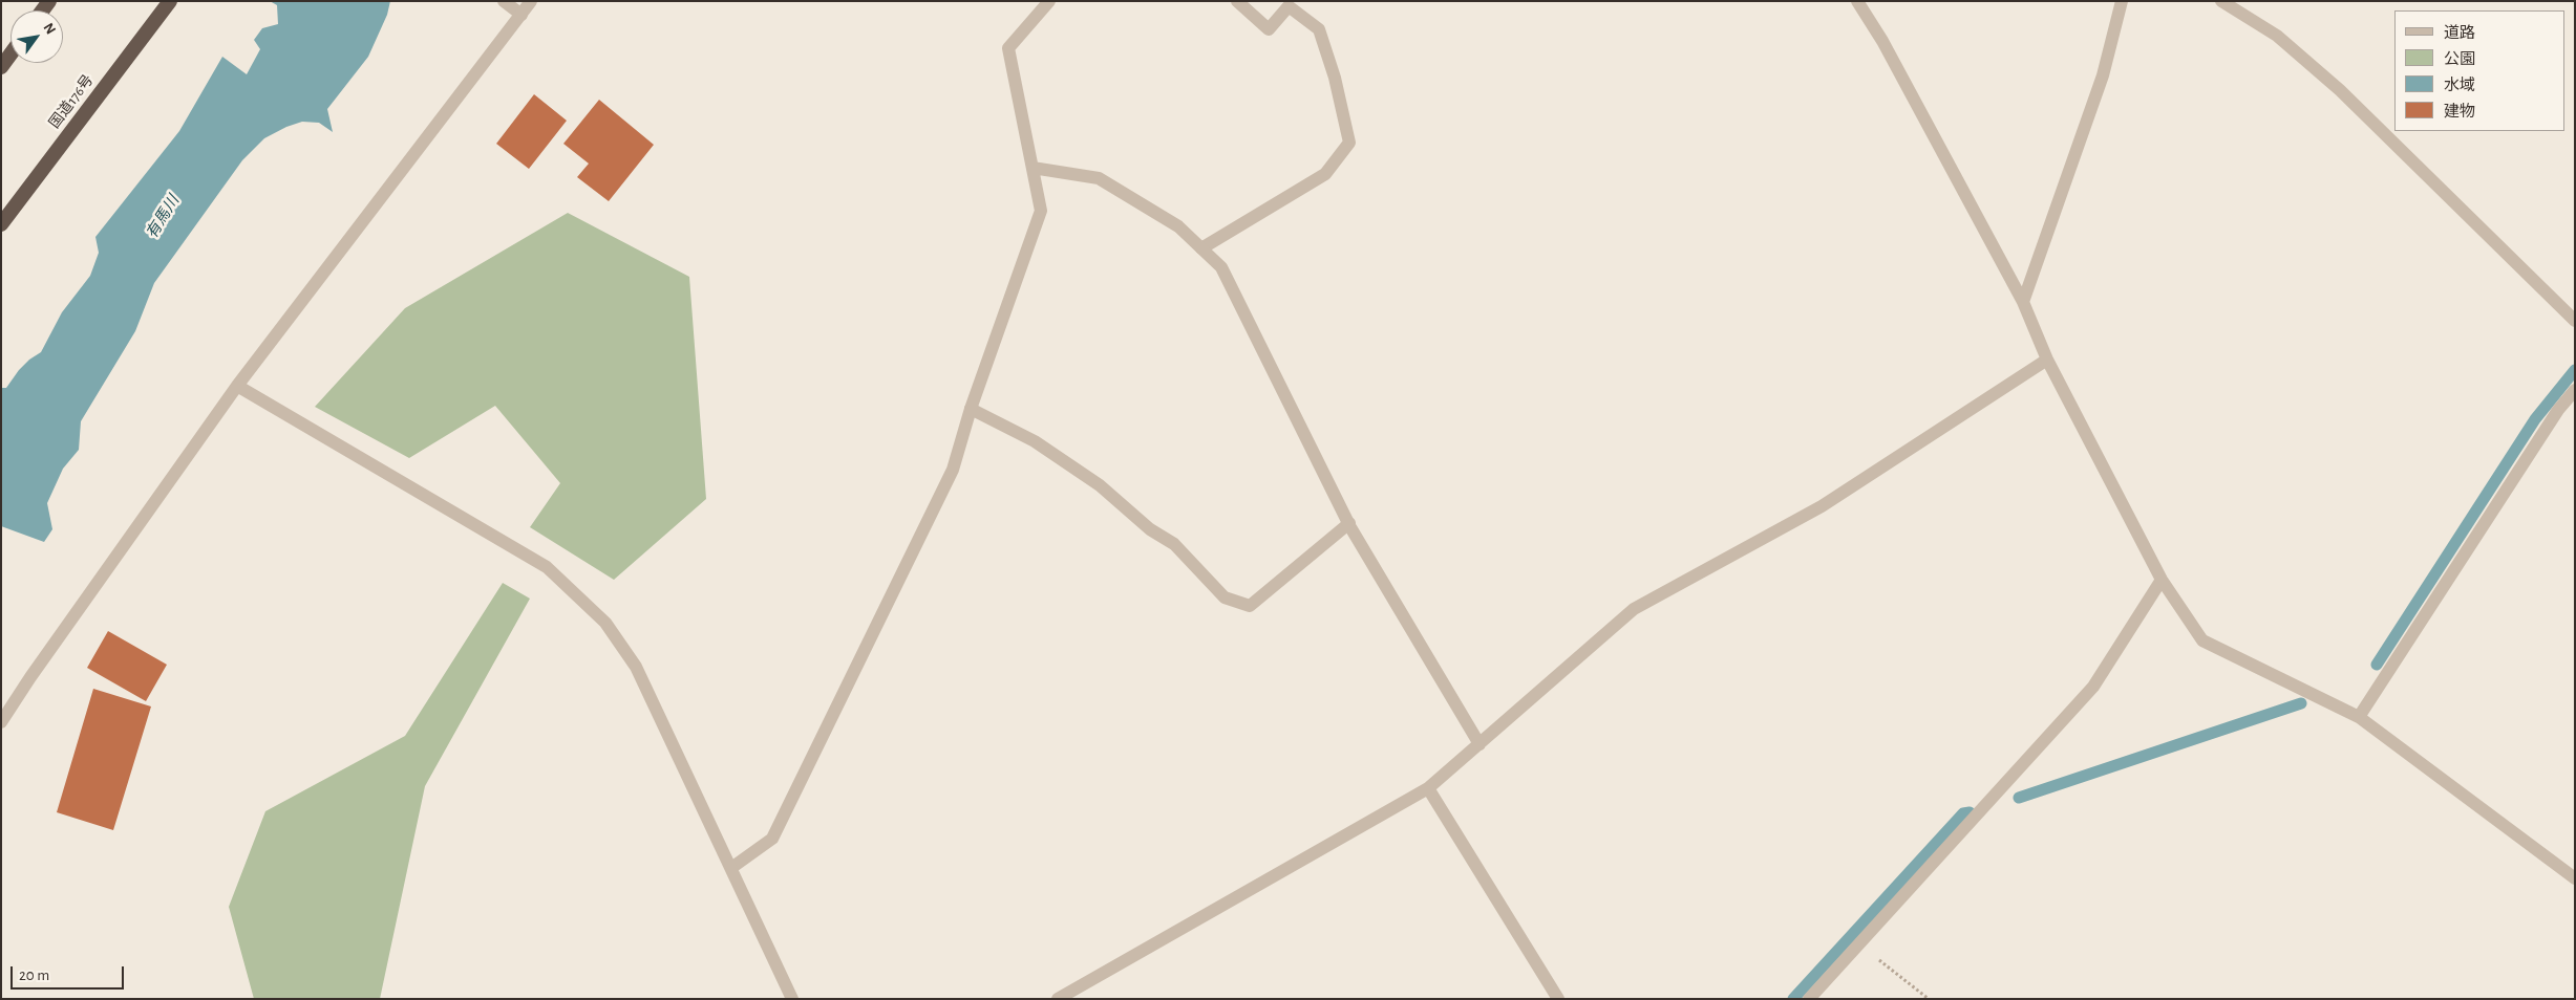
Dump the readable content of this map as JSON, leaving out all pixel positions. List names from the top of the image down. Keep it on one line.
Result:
{"streets":{"highway":["国道176号"]},"water":["有馬川"],"legend":["道路","公園","水域","建物"],"scale_bar":"20 m","north":"top right"}
